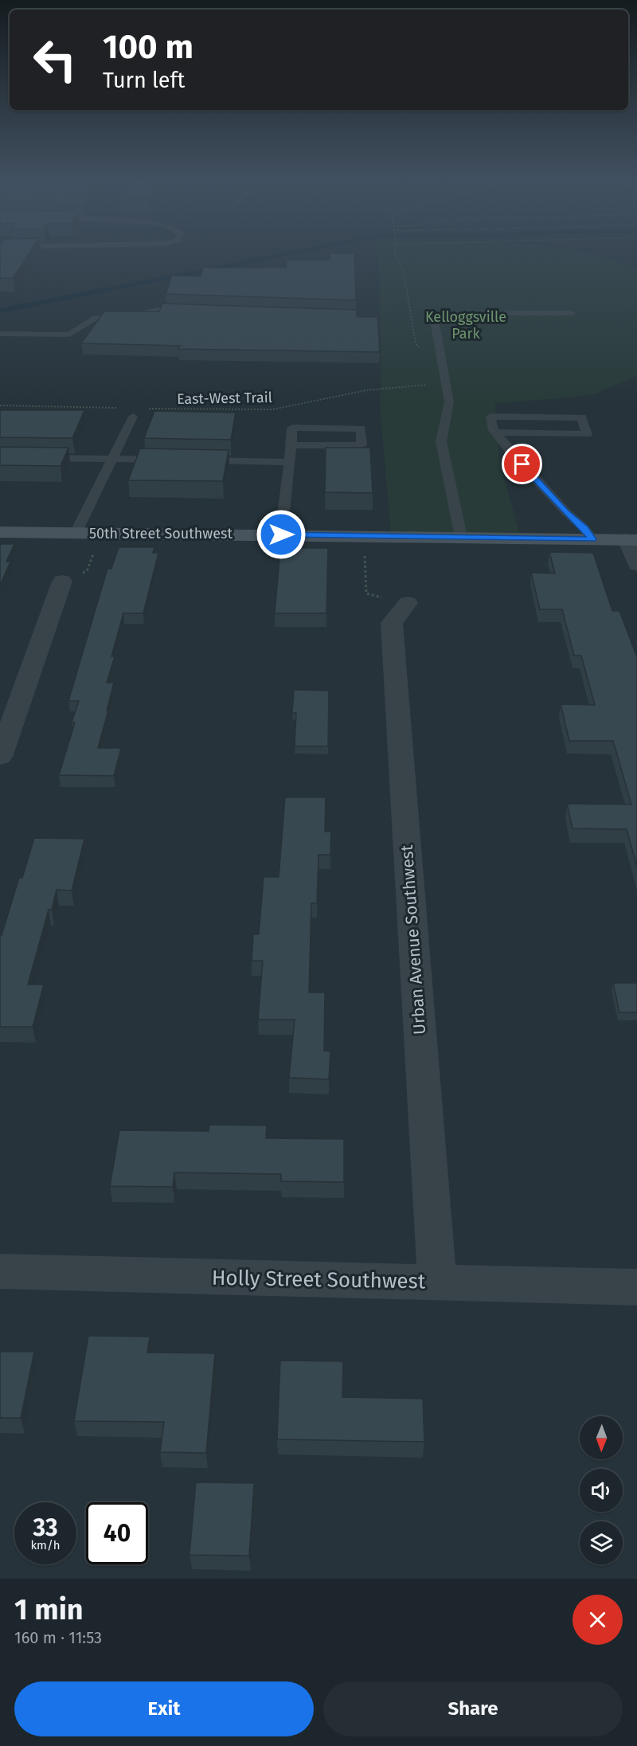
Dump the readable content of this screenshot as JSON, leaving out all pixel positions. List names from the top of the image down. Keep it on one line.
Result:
{"streets":{"street":["50th Street Southwest","Urban Avenue Southwest","Holly Street Southwest"],"path":["East-West Trail"]},"crossings":[["Urban Avenue Southwest","Holly Street Southwest"]],"parks":["Kelloggsville Park"],"north":"bottom","page":{"turn":["100 m","Turn left"],"speed":"33 km/h","limit":"40","heading":["1 min","160 m · 11:53"],"buttons":["Exit","Share"]}}
